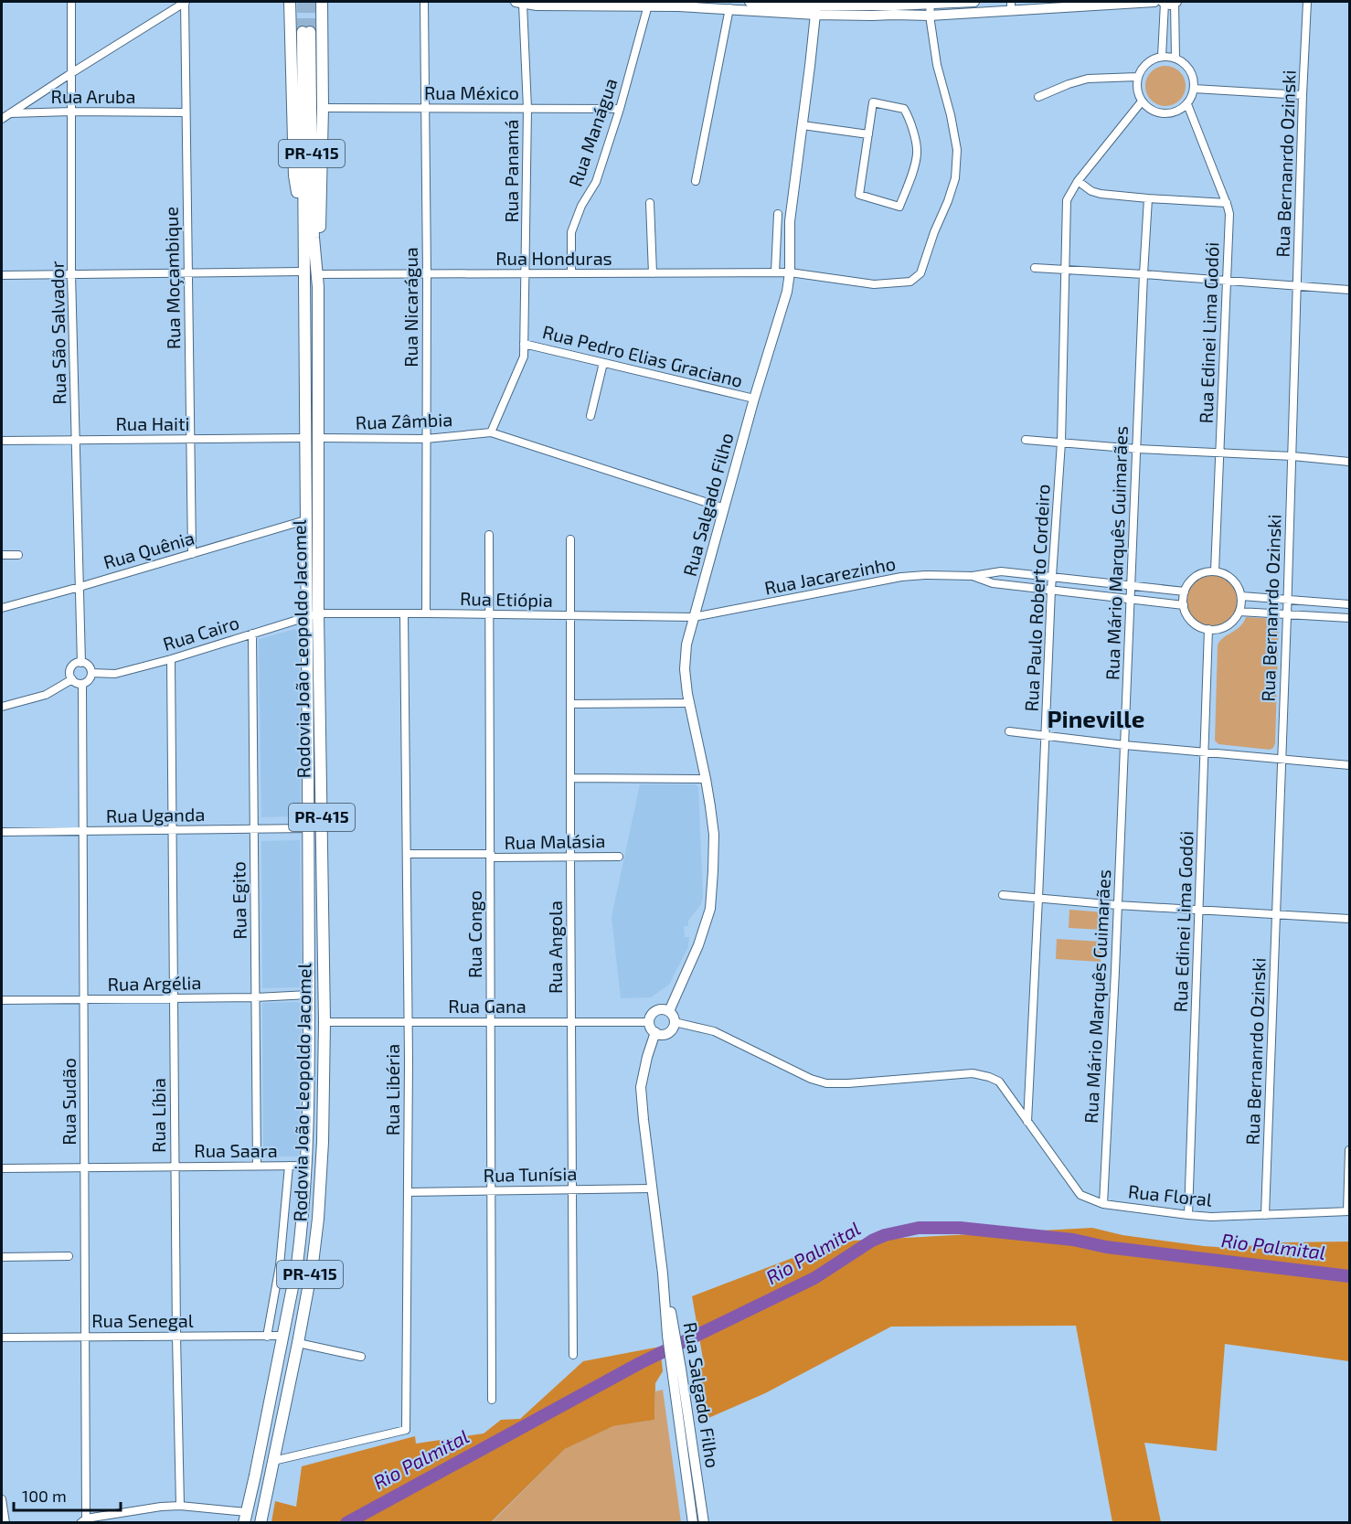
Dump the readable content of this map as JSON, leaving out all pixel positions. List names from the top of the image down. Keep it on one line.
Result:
{"streets":{"highway":["PR-415","Rodovia João Leopoldo Jacomel"],"main road":["Rua Salgado Filho"],"street":["Rua México","Rua Aruba","Rua Manágua","Rua Bernanrdo Ozinski","Rua Panamá","Rua Honduras","Rua Moçambique","Rua Nicarágua","Rua São Salvador","Rua Edinei Lima Godói","Rua Pedro Elias Graciano","Rua Zâmbia","Rua Haiti","Rua Quênia","Rua Mário Marquês Guimarães","Rua Jacarezinho","Rua Paulo Roberto Cordeiro","Rua Etiópia","Rua Cairo","Rua Uganda","Rua Malásia","Rua Egito","Rua Congo","Rua Angola","Rua Argélia","Rua Gana","Rua Libéria","Rua Sudão","Rua Líbia","Rua Saara","Rua Tunísia","Rua Floral","Rua Senegal"]},"crossings":[["Rua México","Rua Manágua"],["Rua México","Rua Panamá"],["Rua México","Rua Nicarágua"],["Rua Aruba","Rua Moçambique"],["Rua Aruba","Rua São Salvador"],["Rua Manágua","Rua Honduras"],["Rua Bernanrdo Ozinski","Rua Floral"],["Rua Panamá","Rua Honduras"],["Rua Honduras","Rua Nicarágua"],["Rua Honduras","Rua Salgado Filho"],["Rua Honduras","Rodovia João Leopoldo Jacomel"],["Rua Moçambique","Rua Haiti"],["Rua Moçambique","Rua Quênia"],["Rua Nicarágua","Rua Zâmbia"],["Rua Nicarágua","Rua Etiópia"],["Rua São Salvador","Rua Haiti"],["Rua São Salvador","Rua Quênia"],["Rua São Salvador","Rua Cairo"],["Rua São Salvador","Rua Sudão"],["Rua Edinei Lima Godói","Rua Jacarezinho"],["Rua Edinei Lima Godói","Rua Paulo Roberto Cordeiro"],["Rua Edinei Lima Godói","Rua Floral"],["Rua Pedro Elias Graciano","Rua Salgado Filho"],["Rua Zâmbia","Rodovia João Leopoldo Jacomel"],["Rua Haiti","Rodovia João Leopoldo Jacomel"],["Rua Salgado Filho","Rua Jacarezinho"],["Rua Salgado Filho","Rua Etiópia"],["Rua Salgado Filho","Rua Gana"],["Rua Salgado Filho","Rua Tunísia"],["Rua Salgado Filho","Rua Floral"],["Rua Quênia","Rodovia João Leopoldo Jacomel"],["Rua Mário Marquês Guimarães","Rua Jacarezinho"],["Rua Mário Marquês Guimarães","Rua Floral"],["Rua Jacarezinho","Rua Paulo Roberto Cordeiro"],["Rua Jacarezinho","Rua Etiópia"],["Rua Paulo Roberto Cordeiro","Rua Floral"],["Rua Etiópia","Rua Cairo"],["Rua Etiópia","Rodovia João Leopoldo Jacomel"],["Rua Etiópia","Rua Congo"],["Rua Etiópia","Rua Angola"],["Rua Etiópia","Rua Libéria"],["Rua Cairo","Rodovia João Leopoldo Jacomel"],["Rua Cairo","Rua Egito"],["Rua Cairo","Rua Sudão"],["Rua Cairo","Rua Líbia"],["Rodovia João Leopoldo Jacomel","Rua Uganda"],["Rodovia João Leopoldo Jacomel","Rua Argélia"],["Rodovia João Leopoldo Jacomel","Rua Gana"],["Rodovia João Leopoldo Jacomel","Rua Libéria"],["Rodovia João Leopoldo Jacomel","Rua Saara"],["Rodovia João Leopoldo Jacomel","Rua Senegal"],["Rua Uganda","Rua Egito"],["Rua Uganda","Rua Sudão"],["Rua Uganda","Rua Líbia"],["Rua Malásia","Rua Congo"],["Rua Malásia","Rua Angola"],["Rua Malásia","Rua Libéria"],["Rua Egito","Rua Argélia"],["Rua Egito","Rua Saara"],["Rua Congo","Rua Gana"],["Rua Congo","Rua Tunísia"],["Rua Angola","Rua Gana"],["Rua Angola","Rua Tunísia"],["Rua Argélia","Rua Sudão"],["Rua Argélia","Rua Líbia"],["Rua Gana","Rua Libéria"],["Rua Gana","Rua Floral"],["Rua Libéria","Rua Tunísia"],["Rua Sudão","Rua Saara"],["Rua Sudão","Rua Senegal"],["Rua Líbia","Rua Saara"],["Rua Líbia","Rua Senegal"]],"districts":["Pineville"],"water":["Rio Palmital"],"scale_bar":"100 m"}
